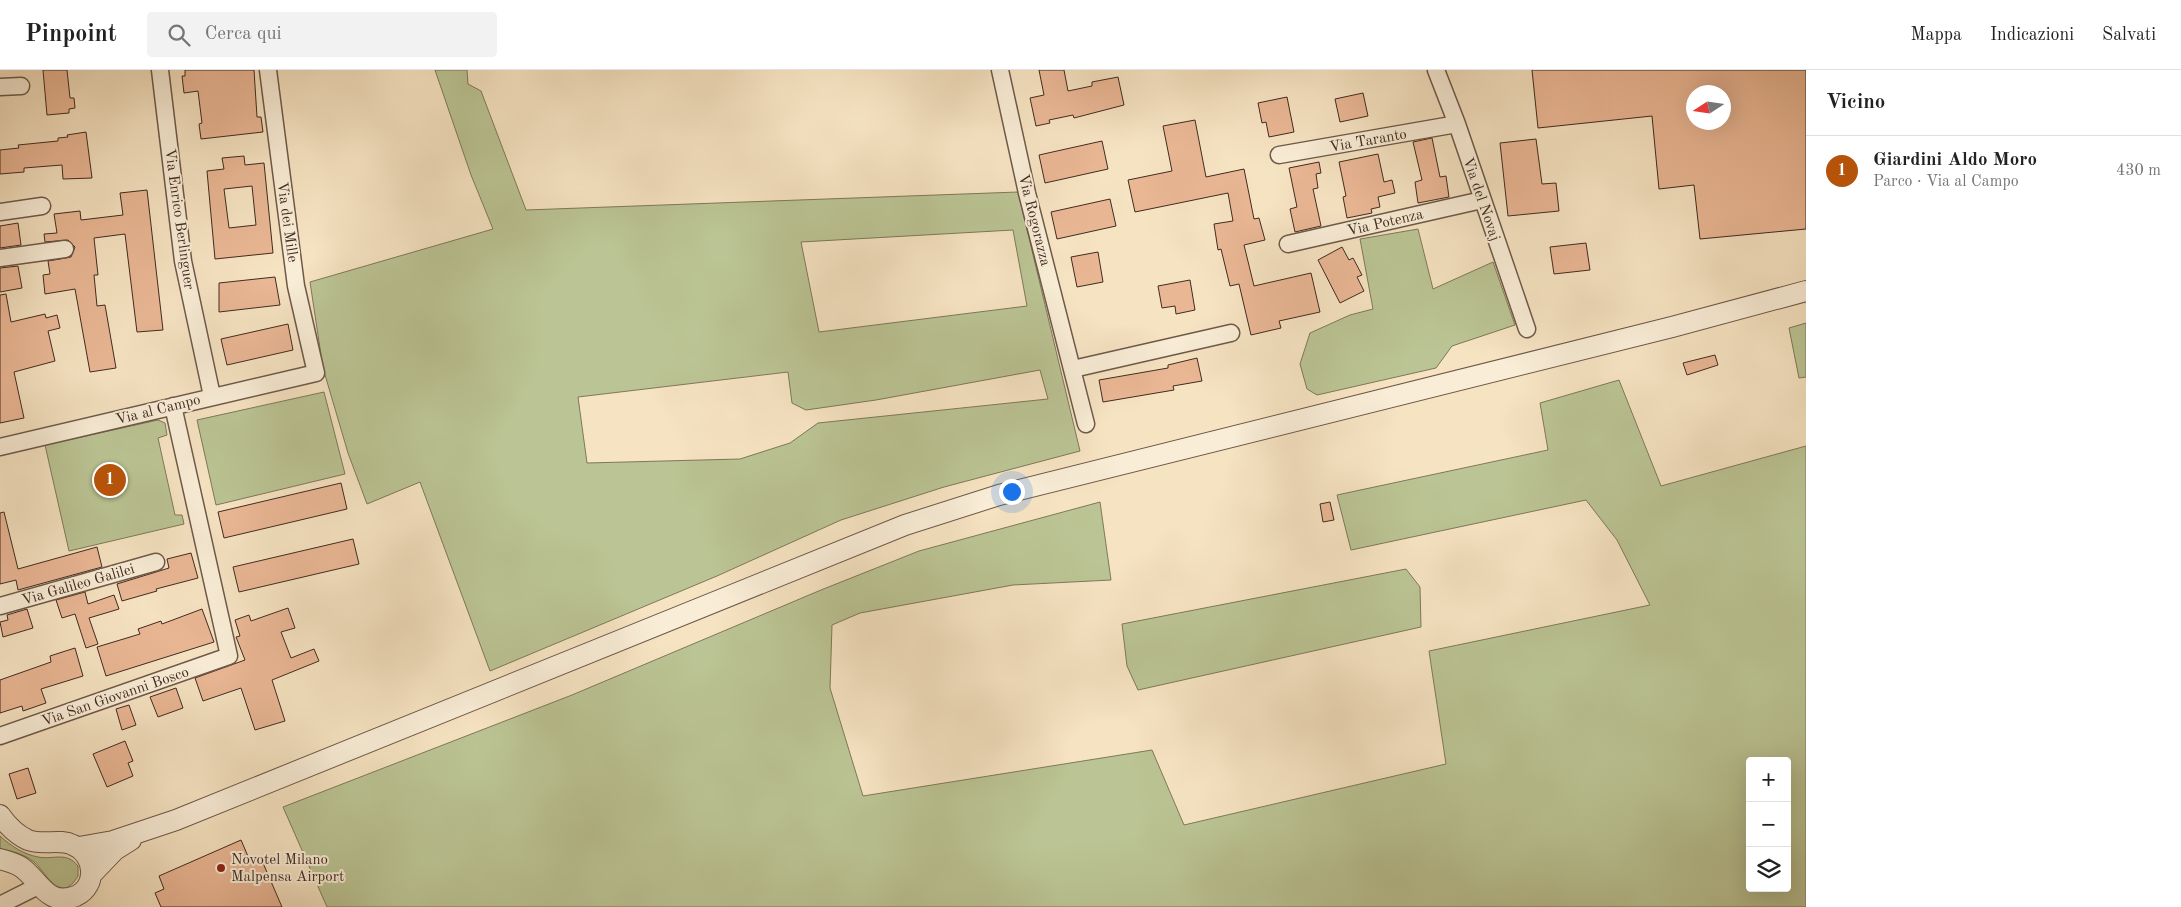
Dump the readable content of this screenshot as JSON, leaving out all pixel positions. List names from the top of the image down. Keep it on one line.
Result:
{"streets":{"street":["Via Taranto","Via del Novaj","Via Enrico Berlinguer","Via Rogorazza","Via dei Mille","Via Potenza","Via al Campo","Via Galileo Galilei","Via San Giovanni Bosco"]},"crossings":[["Via Taranto","Via del Novaj"],["Via del Novaj","Via Potenza"],["Via Enrico Berlinguer","Via al Campo"],["Via dei Mille","Via al Campo"],["Via al Campo","Via San Giovanni Bosco"]],"places":["Novotel Milano Malpensa Airport"],"north":"left","page":{"header":"Pinpoint","search":"Cerca qui","nav":["Mappa","Indicazioni","Salvati"],"heading":"Vicino","list":[{"mark":"1","name":"Giardini Aldo Moro","note":"Parco · Via al Campo","value":"430 m"}],"pins":"1","map_buttons":["+","−"]}}
